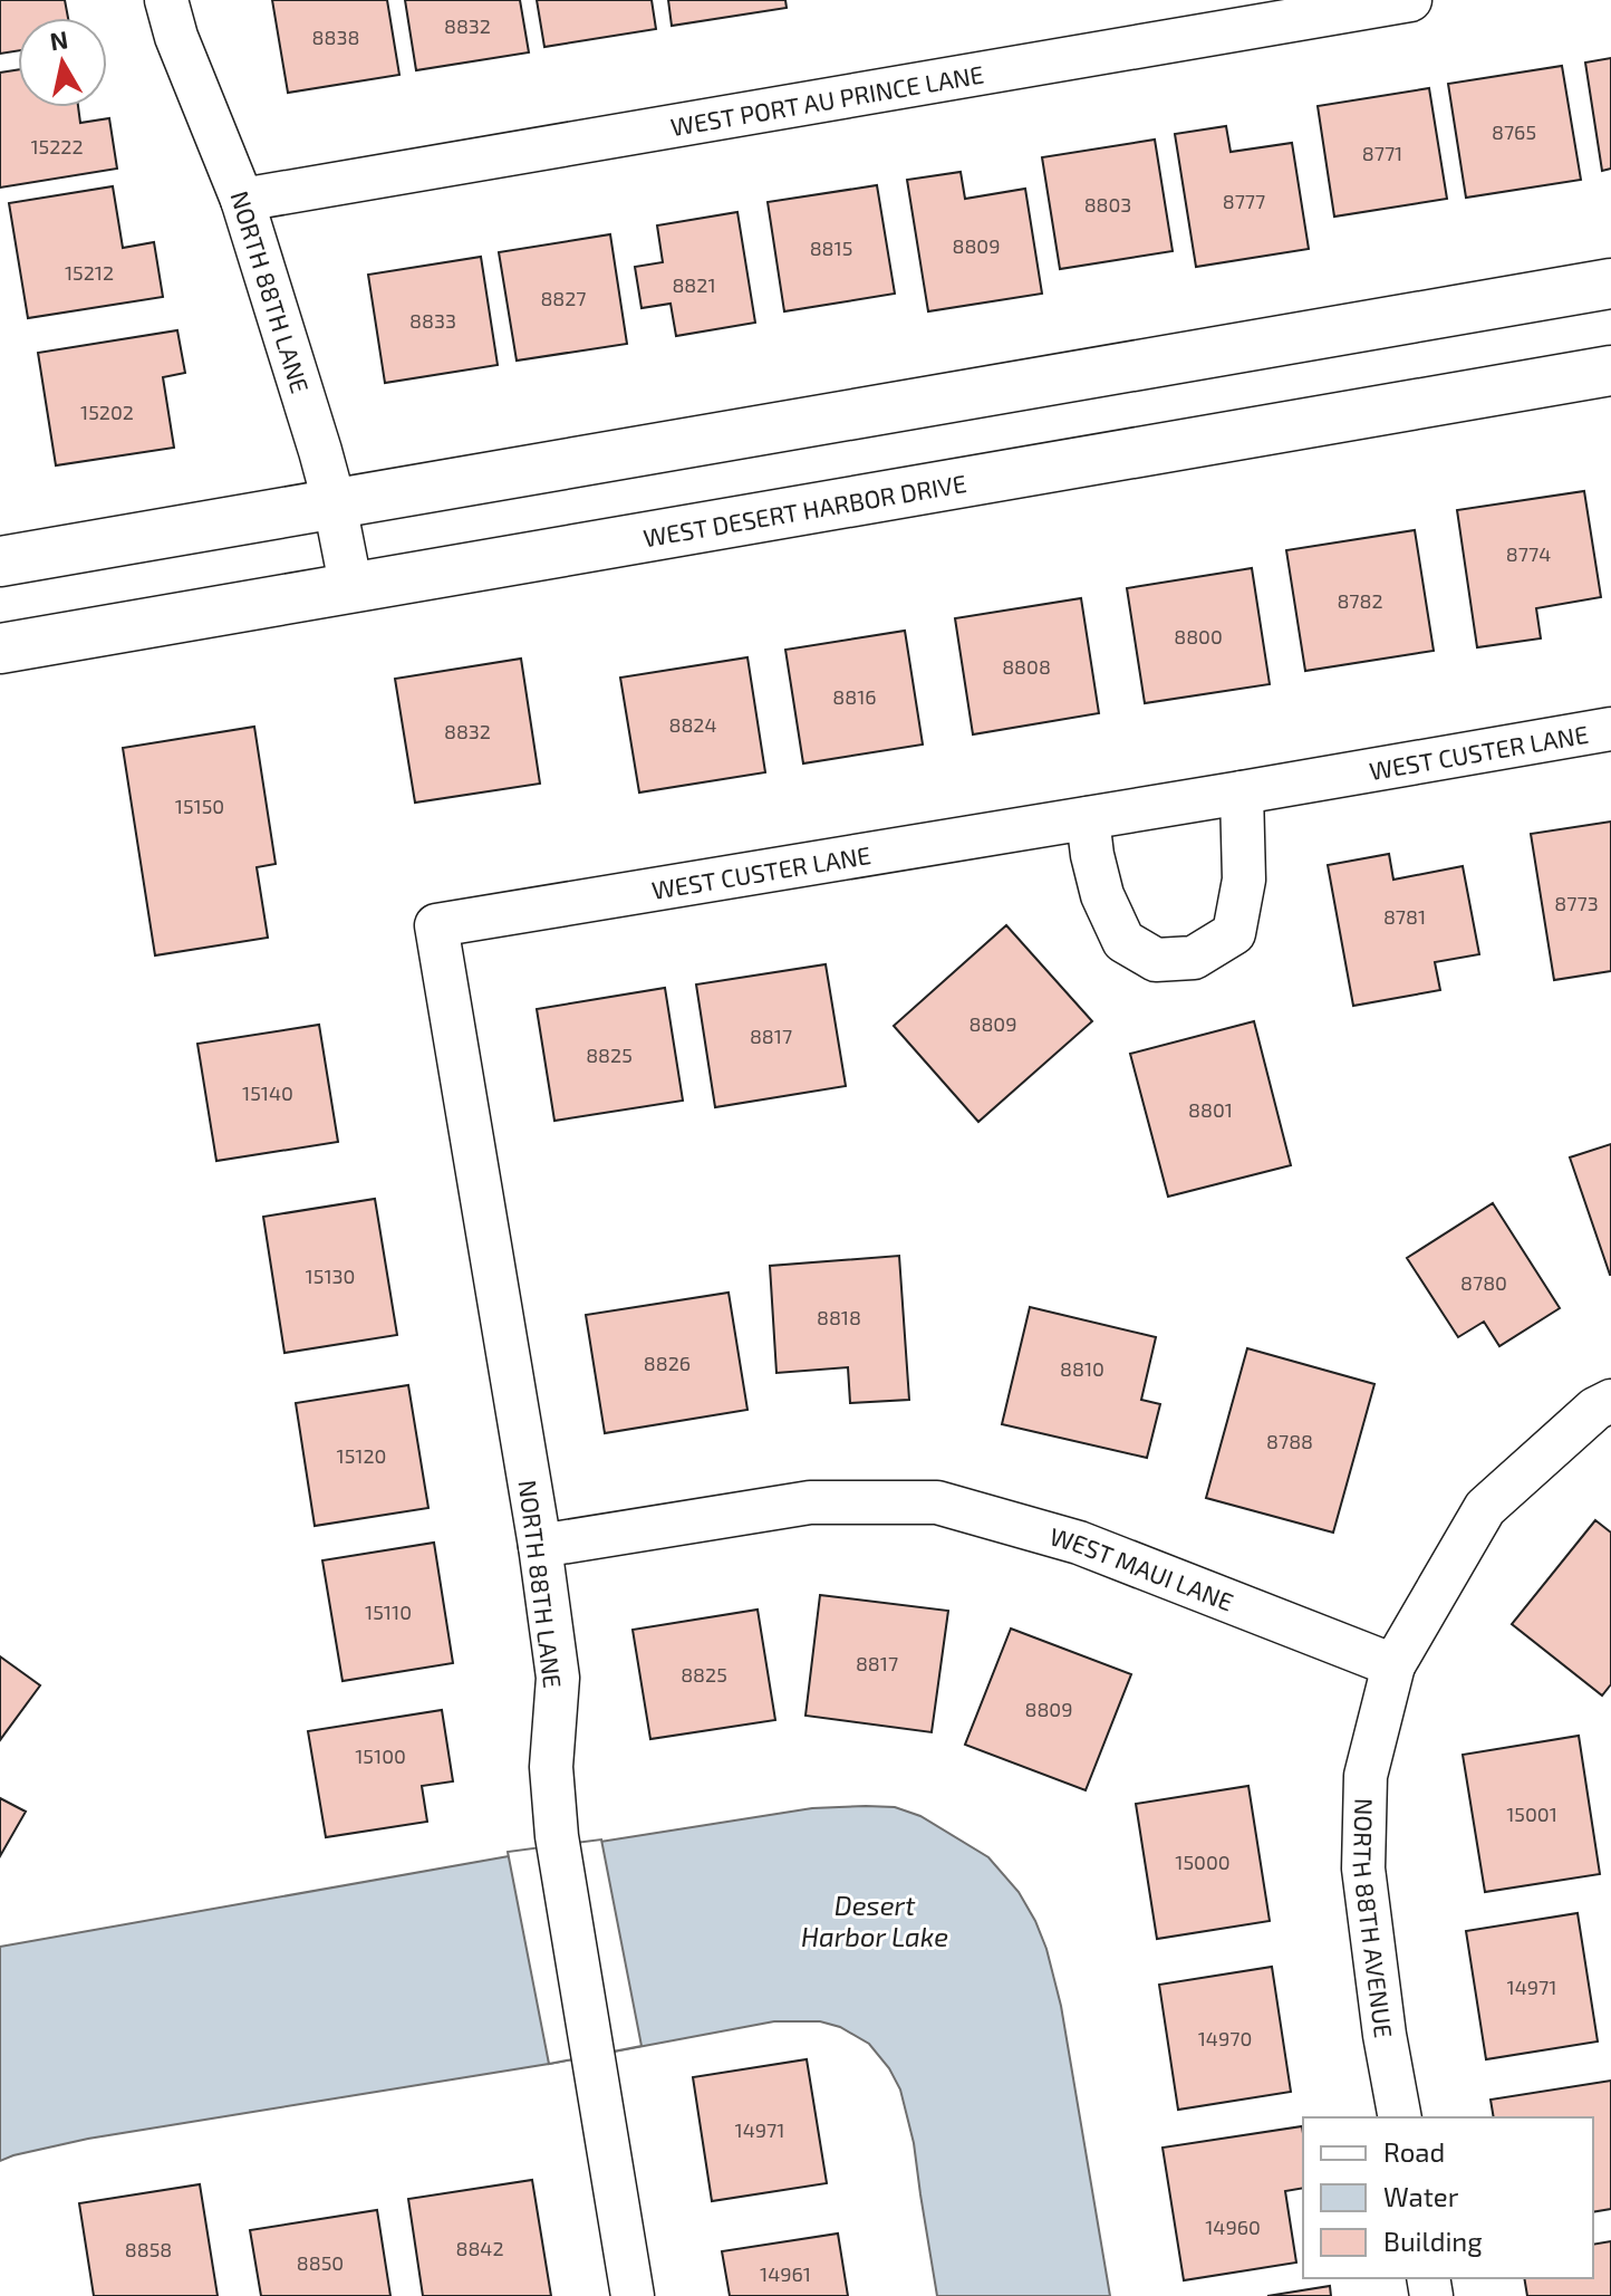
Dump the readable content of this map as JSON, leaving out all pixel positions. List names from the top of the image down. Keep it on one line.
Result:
{"streets":{"street":["WEST PORT AU PRINCE LANE","NORTH 88TH LANE","WEST DESERT HARBOR DRIVE","WEST CUSTER LANE","WEST MAUI LANE","NORTH 88TH AVENUE"]},"crossings":[["WEST PORT AU PRINCE LANE","NORTH 88TH LANE"],["NORTH 88TH LANE","WEST DESERT HARBOR DRIVE"],["NORTH 88TH LANE","WEST CUSTER LANE"],["NORTH 88TH LANE","WEST MAUI LANE"],["WEST MAUI LANE","NORTH 88TH AVENUE"]],"water":["Desert Harbor Lake"],"house_numbers":["8832","8838","8765","15222","8771","8777","8803","8809","8815","15212","8821","8827","8833","15202","8774","8782","8800","8808","8816","8824","8832","15150","8773","8781","8809","8817","8825","15140","8801","15130","8780","8818","8826","8810","8788","15120","15110","8817","8825","8809","15100","15001","15000","14971","14970","14971","14960","8842","8858","8850","14961"],"legend":["Road","Water","Building"],"north":"top"}
